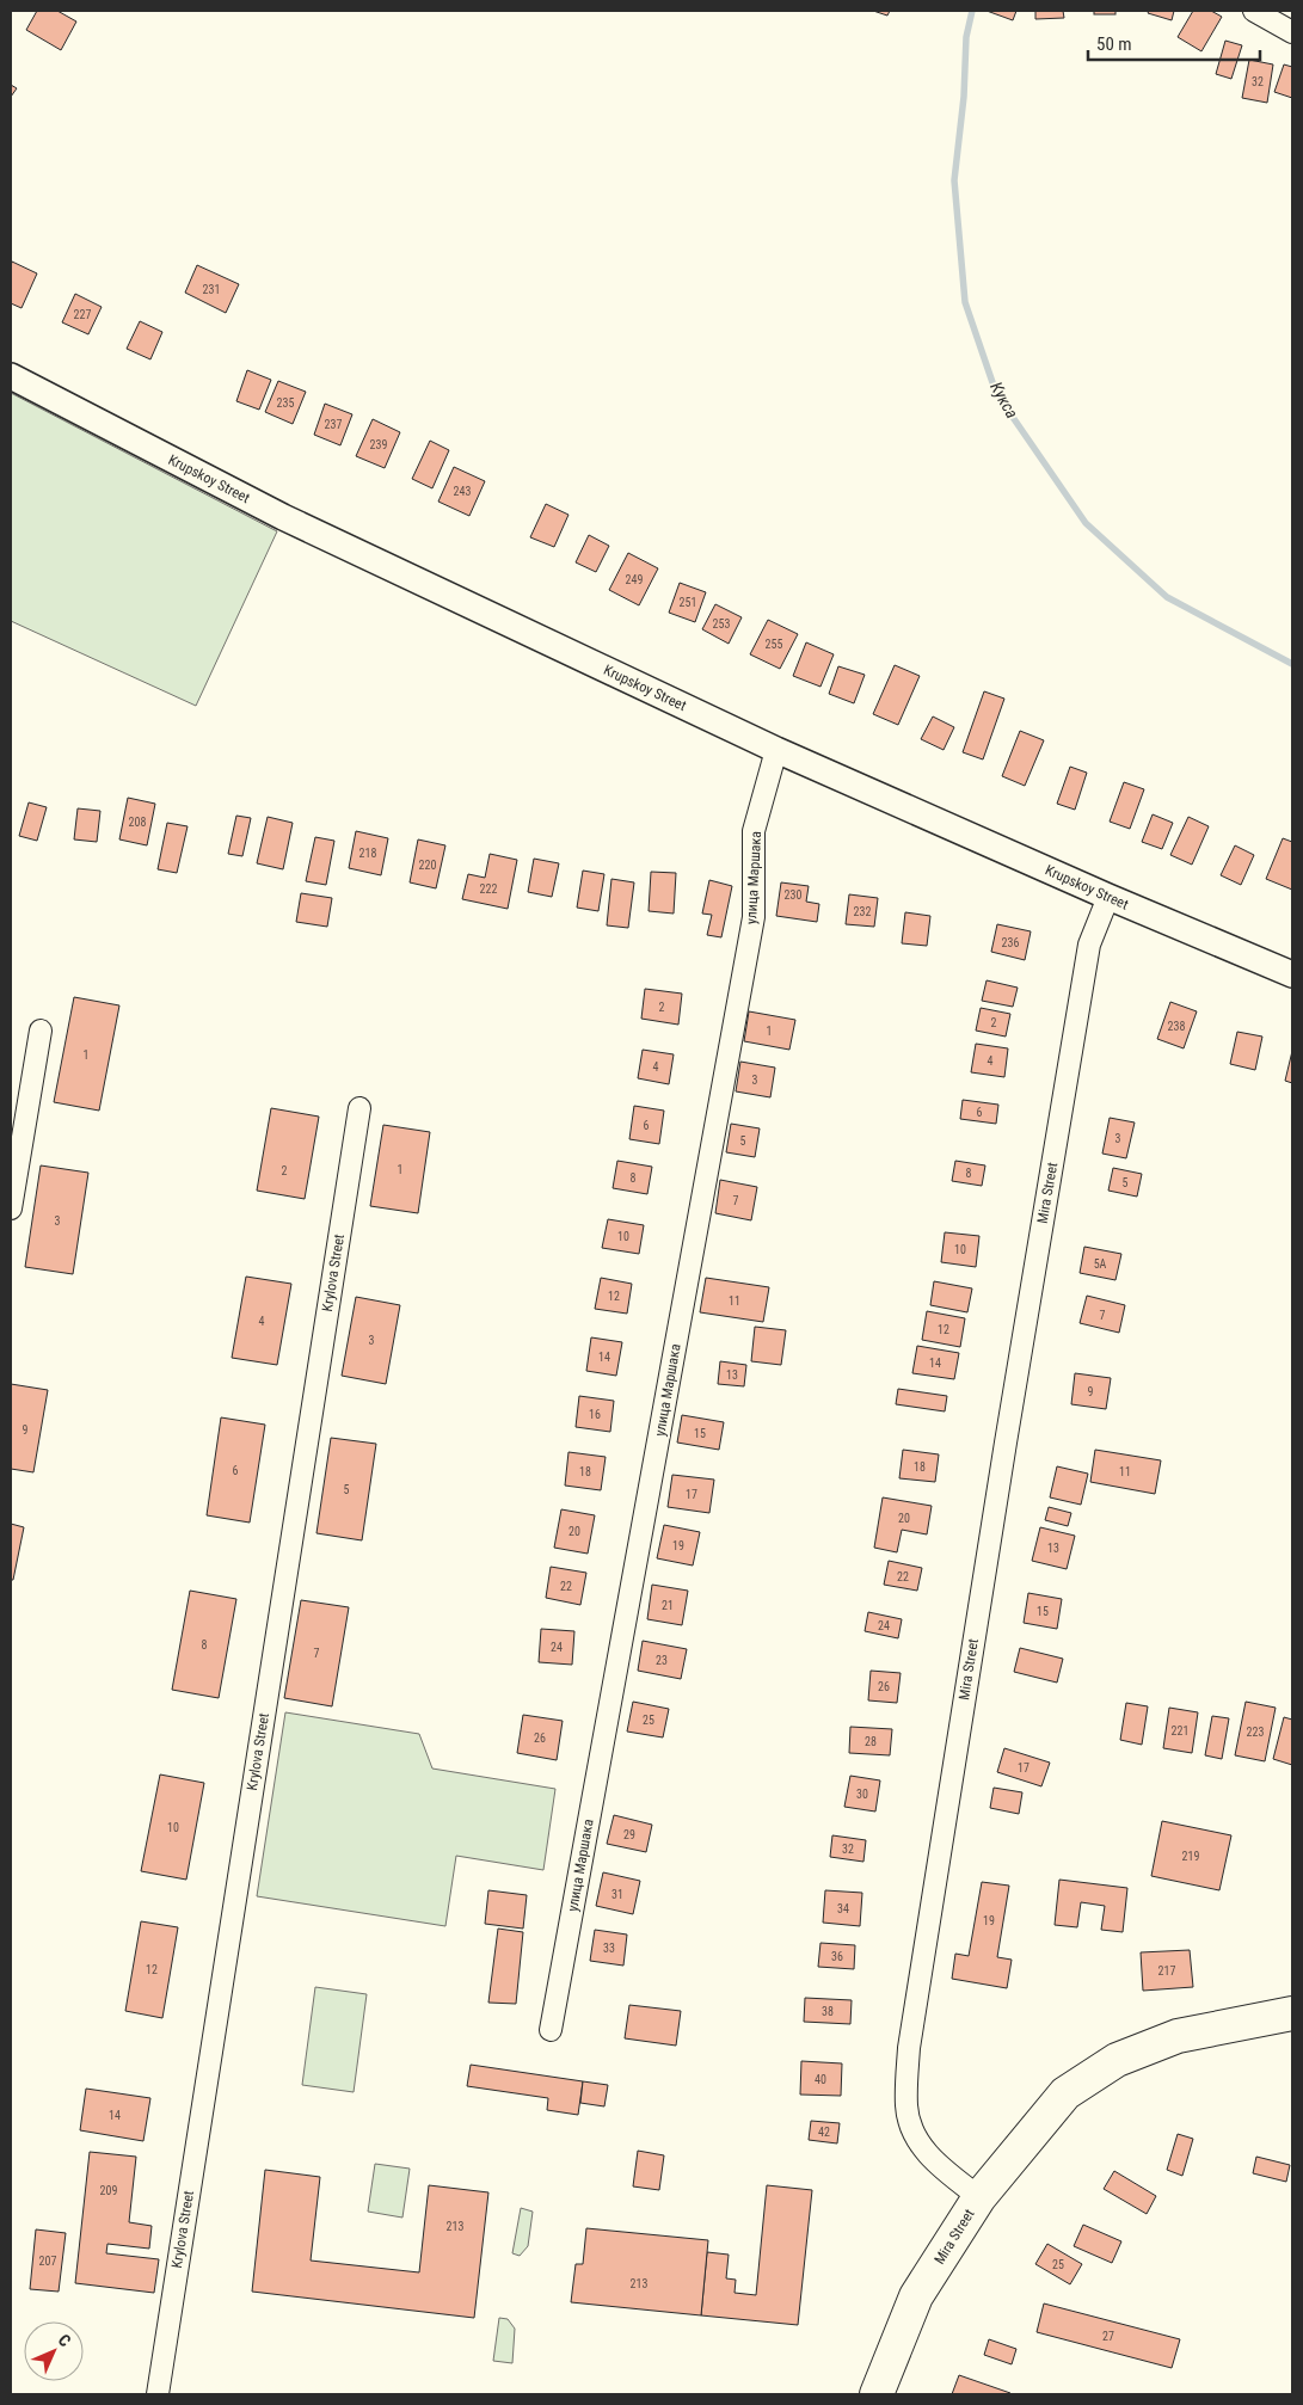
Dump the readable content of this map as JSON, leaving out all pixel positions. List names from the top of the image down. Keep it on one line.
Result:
{"streets":{"main road":["Mira Street"],"street":["Krupskoy Street","улица Маршака","Krylova Street"]},"crossings":[["Krupskoy Street","улица Маршака"],["Krupskoy Street","Mira Street"]],"water":["Кукса"],"house_numbers":["32","231","227","235","237","239","243","249","251","253","255","208","218","220","222","230","232","236","2","2","238","1","1","4","4","3","6","6","3","5","1","2","8","8","5","7","3","10","10","5А","12","11","7","4","12","3","14","14","13","9","16","9","15","18","6","18","11","5","17","20","20","19","13","22","22","21","15","24","8","24","7","23","26","25","221","223","26","28","17","30","10","29","32","219","31","34","19","33","36","12","217","38","40","14","42","209","213","207","25","213","27"],"scale_bar":"50 m","north":"top right"}
